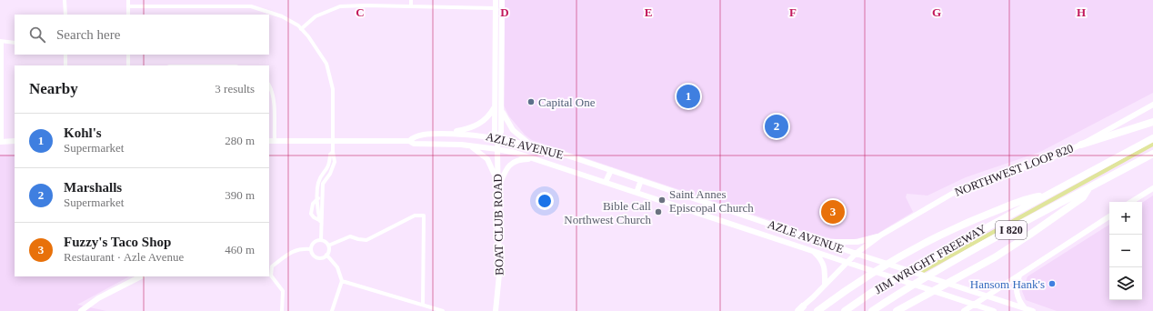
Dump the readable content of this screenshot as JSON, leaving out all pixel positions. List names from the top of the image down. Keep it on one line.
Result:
{"streets":{"highway":["I 820","JIM WRIGHT FREEWAY"],"main road":["AZLE AVENUE","NORTHWEST LOOP 820","BOAT CLUB ROAD"]},"crossings":[["AZLE AVENUE","NORTHWEST LOOP 820"],["AZLE AVENUE","BOAT CLUB ROAD"]],"places":["Capital One","Saint Annes Episcopal Church","Bible Call Northwest Church","Hansom Hank's"],"page":{"search":"Search here","heading":["Nearby","3 results"],"pins":["1","2","3"],"list":[{"mark":"1","name":"Kohl's","note":"Supermarket","value":"280 m"},{"mark":"2","name":"Marshalls","note":"Supermarket","value":"390 m"},{"mark":"3","name":"Fuzzy's Taco Shop","note":"Restaurant · Azle Avenue","value":"460 m"}],"map_buttons":["+","−"]},"grid":{"columns":["C","D","E","F","G","H"]}}
